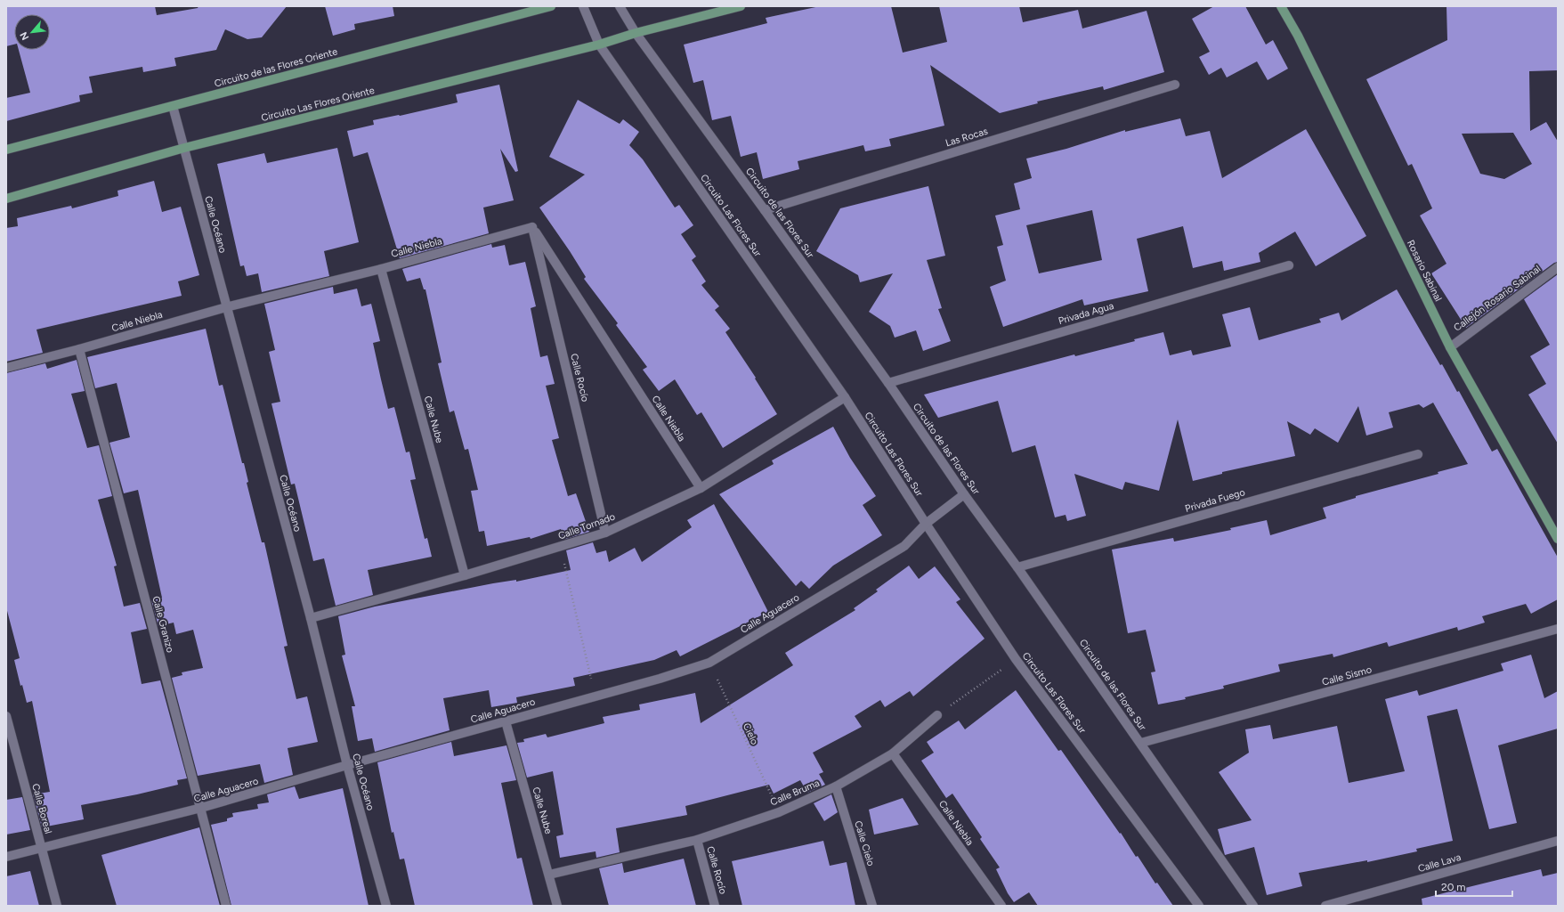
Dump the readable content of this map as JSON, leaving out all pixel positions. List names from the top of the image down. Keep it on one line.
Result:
{"streets":{"main road":["Circuito de las Flores Oriente","Circuito Las Flores Oriente","Rosario Sabinal"],"street":["Las Rocas","Circuito de las Flores Sur","Circuito Las Flores Sur","Calle Océano","Calle Niebla","Callejón Rosario Sabinal","Privada Agua","Calle Rocío","Calle Nube","Privada Fuego","Calle Tornado","Calle Aguacero","Calle Granizo","Calle Sismo","Calle Bruma","Calle Boreal","Calle Cielo","Calle Lava"],"path":["Cielo"]},"crossings":[["Circuito de las Flores Oriente","Calle Océano"],["Circuito Las Flores Oriente","Circuito de las Flores Sur"],["Circuito Las Flores Oriente","Circuito Las Flores Sur"],["Circuito Las Flores Oriente","Calle Océano"],["Las Rocas","Circuito de las Flores Sur"],["Circuito de las Flores Sur","Privada Agua"],["Circuito de las Flores Sur","Privada Fuego"],["Circuito de las Flores Sur","Calle Aguacero"],["Circuito de las Flores Sur","Calle Sismo"],["Circuito Las Flores Sur","Calle Tornado"],["Circuito Las Flores Sur","Calle Aguacero"],["Calle Océano","Calle Niebla"],["Calle Océano","Calle Tornado"],["Calle Océano","Calle Aguacero"],["Calle Niebla","Calle Rocío"],["Calle Niebla","Calle Nube"],["Calle Niebla","Calle Tornado"],["Calle Niebla","Calle Granizo"],["Calle Niebla","Calle Bruma"],["Rosario Sabinal","Callejón Rosario Sabinal"],["Calle Rocío","Calle Tornado"],["Calle Rocío","Calle Bruma"],["Calle Nube","Calle Tornado"],["Calle Nube","Calle Aguacero"],["Calle Nube","Calle Bruma"],["Calle Aguacero","Calle Granizo"],["Calle Aguacero","Cielo"],["Calle Aguacero","Calle Boreal"],["Cielo","Calle Bruma"],["Calle Bruma","Calle Cielo"]],"scale_bar":"20 m","north":"bottom left"}
